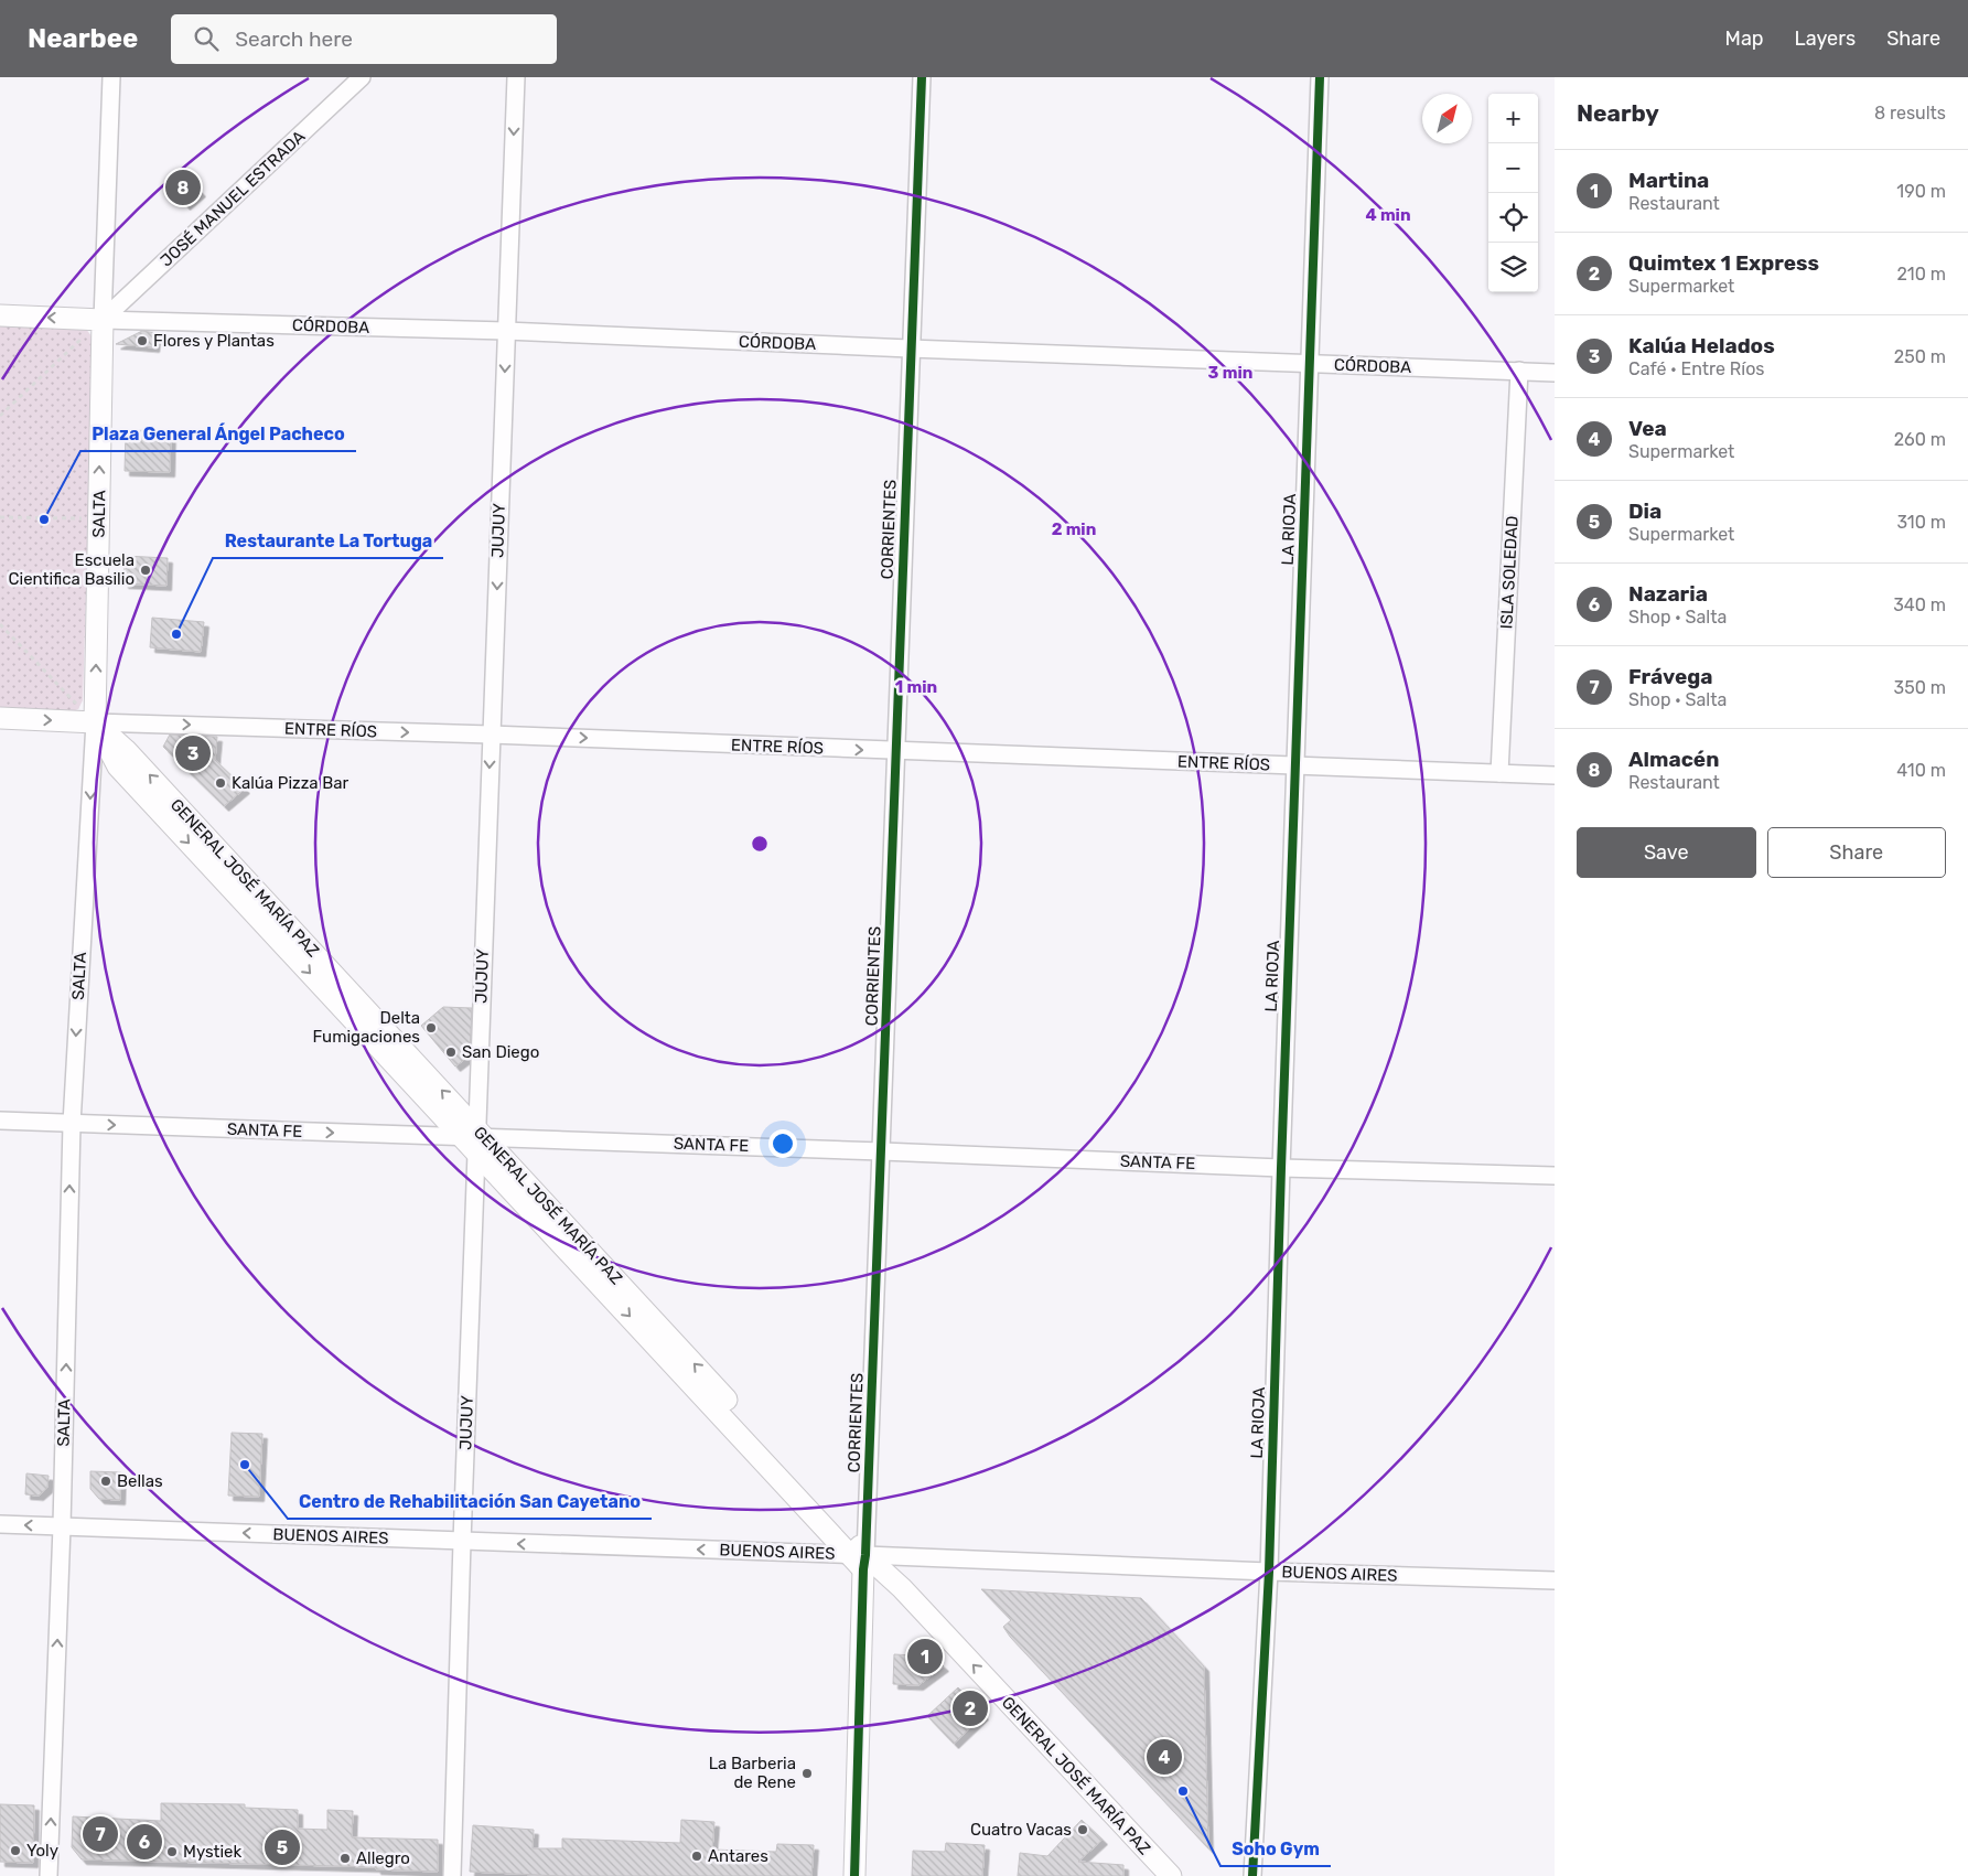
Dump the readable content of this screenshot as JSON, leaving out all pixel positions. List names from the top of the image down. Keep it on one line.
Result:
{"streets":{"street":["JOSÉ MANUEL ESTRADA","CÓRDOBA","SALTA","CORRIENTES","LA RIOJA","JUJUY","ISLA SOLEDAD","ENTRE RÍOS","GENERAL JOSÉ MARÍA PAZ","SANTA FE","BUENOS AIRES"]},"crossings":[["JOSÉ MANUEL ESTRADA","CÓRDOBA"],["JOSÉ MANUEL ESTRADA","SALTA"],["CÓRDOBA","SALTA"],["CÓRDOBA","CORRIENTES"],["CÓRDOBA","LA RIOJA"],["CÓRDOBA","JUJUY"],["CÓRDOBA","ISLA SOLEDAD"],["SALTA","ENTRE RÍOS"],["SALTA","GENERAL JOSÉ MARÍA PAZ"],["SALTA","SANTA FE"],["SALTA","BUENOS AIRES"],["CORRIENTES","ENTRE RÍOS"],["CORRIENTES","GENERAL JOSÉ MARÍA PAZ"],["CORRIENTES","SANTA FE"],["CORRIENTES","BUENOS AIRES"],["LA RIOJA","ENTRE RÍOS"],["LA RIOJA","SANTA FE"],["LA RIOJA","BUENOS AIRES"],["JUJUY","ENTRE RÍOS"],["JUJUY","GENERAL JOSÉ MARÍA PAZ"],["JUJUY","SANTA FE"],["JUJUY","BUENOS AIRES"],["ISLA SOLEDAD","ENTRE RÍOS"],["ENTRE RÍOS","GENERAL JOSÉ MARÍA PAZ"],["GENERAL JOSÉ MARÍA PAZ","SANTA FE"],["GENERAL JOSÉ MARÍA PAZ","BUENOS AIRES"]],"one_way":["JUJUY","ENTRE RÍOS","BUENOS AIRES"],"places":["Flores y Plantas","Plaza General Ángel Pacheco","Escuela Cientifica Basilio","Restaurante La Tortuga","Kalúa Pizza Bar","Delta Fumigaciones","San Diego","Centro de Rehabilitación San Cayetano","Bellas","La Barberia de Rene","Soho Gym","Cuatro Vacas","Yoly","Mystiek","Antares","Allegro"],"north":"top right","page":{"header":"Nearbee","search":"Search here","nav":["Map","Layers","Share"],"heading":["Nearby","8 results"],"map_buttons":["+","−"],"list":[{"mark":"1","name":"Martina","note":"Restaurant","value":"190 m"},{"mark":"2","name":"Quimtex 1 Express","note":"Supermarket","value":"210 m"},{"mark":"3","name":"Kalúa Helados","note":"Café · Entre Ríos","value":"250 m"},{"mark":"4","name":"Vea","note":"Supermarket","value":"260 m"},{"mark":"5","name":"Dia","note":"Supermarket","value":"310 m"},{"mark":"6","name":"Nazaria","note":"Shop · Salta","value":"340 m"},{"mark":"7","name":"Frávega","note":"Shop · Salta","value":"350 m"},{"mark":"8","name":"Almacén","note":"Restaurant","value":"410 m"}],"pins":["8","3","1","2","4","7","6","5"],"buttons":["Save","Share"]},"rings":["4 min","3 min","2 min","1 min"]}
